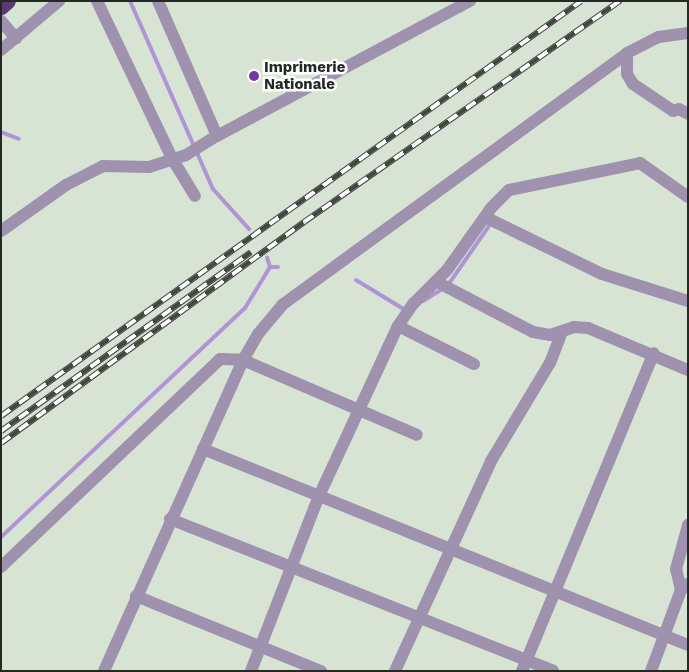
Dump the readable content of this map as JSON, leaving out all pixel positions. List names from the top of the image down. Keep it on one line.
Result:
{"places":["Imprimerie Nationale"]}
